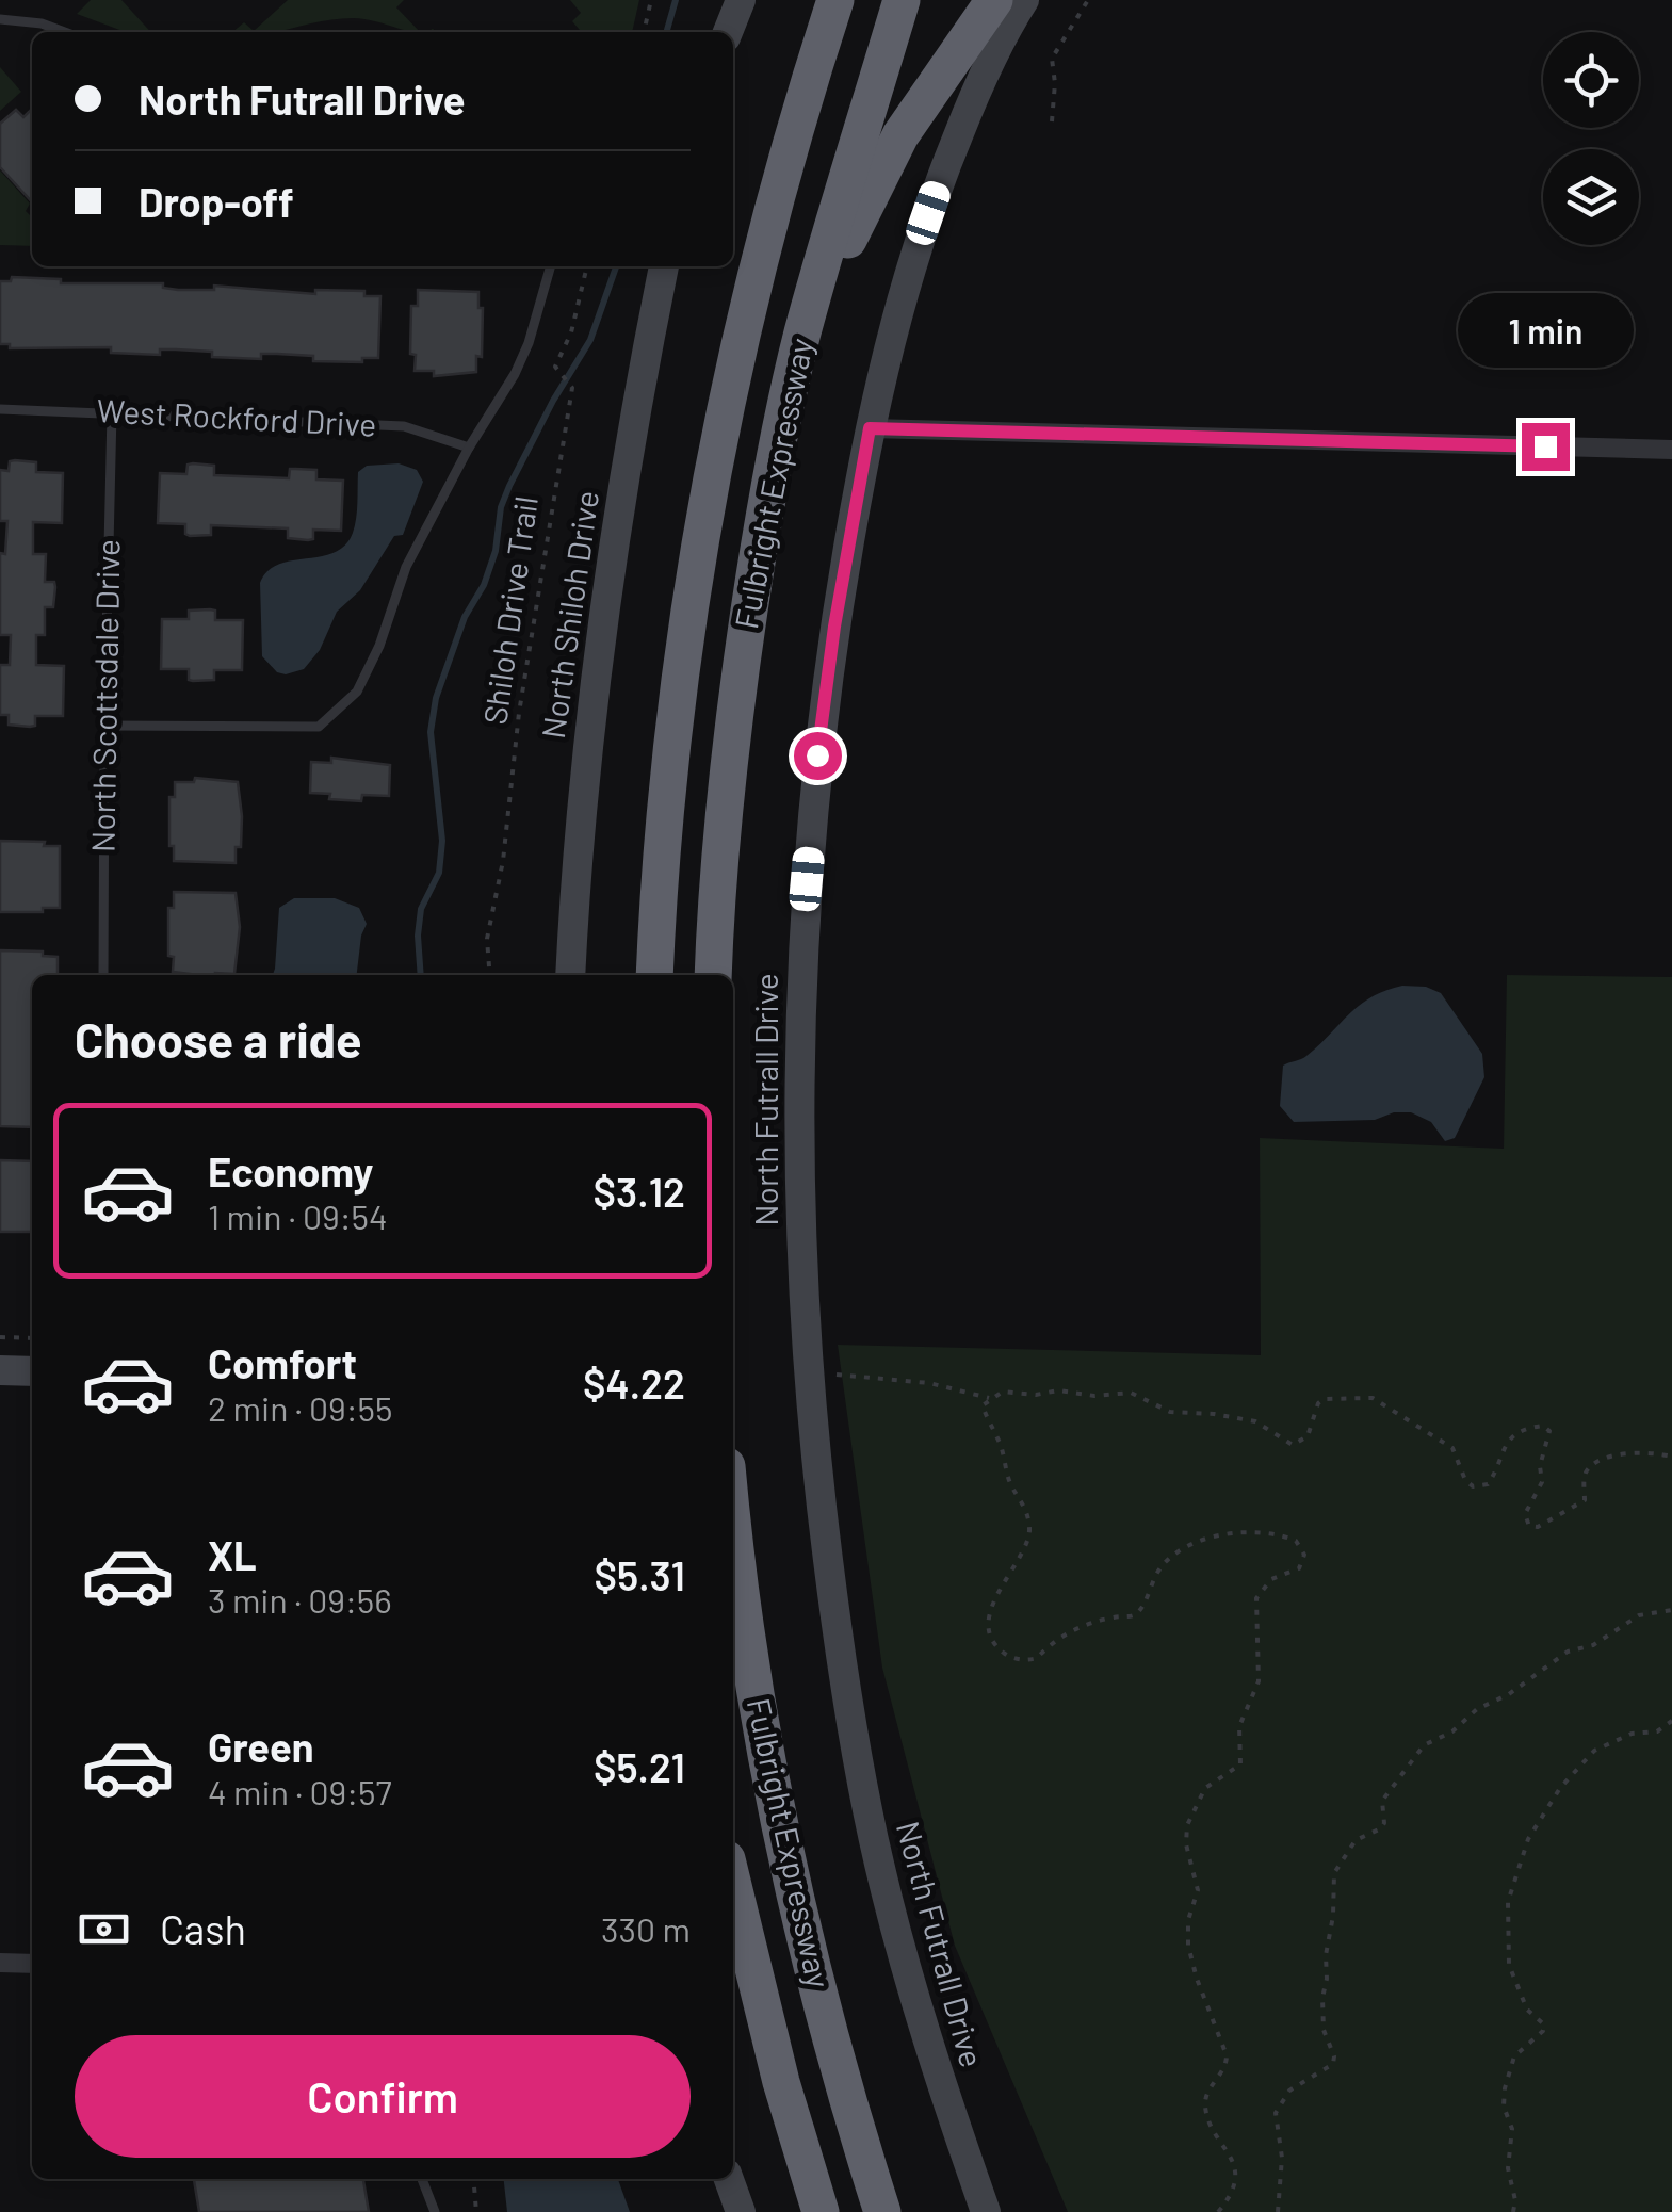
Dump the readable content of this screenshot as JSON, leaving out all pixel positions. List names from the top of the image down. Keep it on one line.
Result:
{"streets":{"highway":["Fulbright Expressway"],"main road":["North Shiloh Drive","North Futrall Drive"],"lane":["West Rockford Drive","North Scottsdale Drive"],"path":["Shiloh Drive Trail"]},"crossings":[["West Rockford Drive","North Scottsdale Drive"]],"page":{"banner":["North Futrall Drive","Drop-off"],"bubble":"1 min","heading":"Choose a ride","list":[{"name":"Economy","note":"1 min · 09:54","value":"$3.12"},{"name":"Comfort","note":"2 min · 09:55","value":"$4.22"},{"name":"XL","note":"3 min · 09:56","value":"$5.31"},{"name":"Green","note":"4 min · 09:57","value":"$5.21"}],"pay":["Cash","330 m"],"buttons":"Confirm"}}
